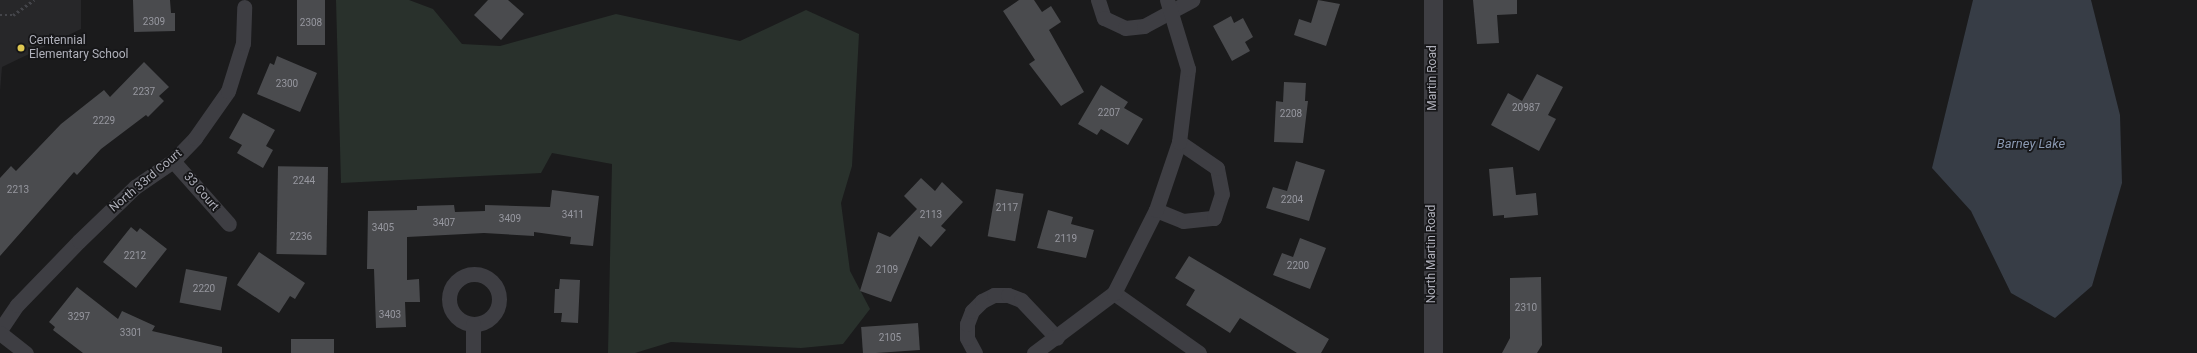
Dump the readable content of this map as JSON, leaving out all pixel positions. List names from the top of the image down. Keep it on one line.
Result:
{"streets":{"street":["Martin Road","North 33rd Court","33 Court","North Martin Road"]},"crossings":[["Martin Road","North Martin Road"],["North 33rd Court","33 Court"]],"water":["Barney Lake"],"places":["Centennial Elementary School"],"house_numbers":["2309","2308","2300","2237","20987","2207","2208","2229","2244","2213","2204","2117","3411","2113","3409","3407","3405","2236","2119","2212","2200","2109","2220","2310","3403","3297","3301","2105"]}
